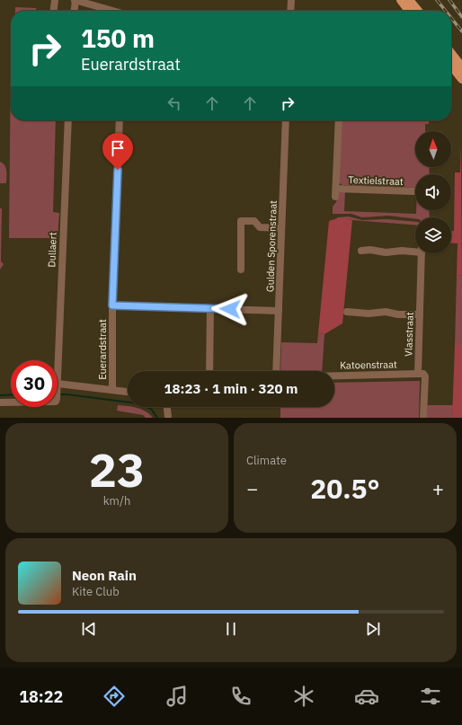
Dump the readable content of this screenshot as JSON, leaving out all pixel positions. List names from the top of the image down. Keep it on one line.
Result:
{"streets":{"street":["Textielstraat","Gulden Sporenstraat","Dullaert","Vlasstraat","Euerardstraat","Katoenstraat"]},"crossings":[["Vlasstraat","Katoenstraat"]],"north":"top","page":{"turn":["150 m","Euerardstraat"],"limit":"30","trip":"18:23 · 1 min · 320 m","tile":[["23","km/h"],"Climate"],"heat":["−","20.5°","+"],"song":["Neon Rain","Kite Club"],"tabs":"18:22"}}
